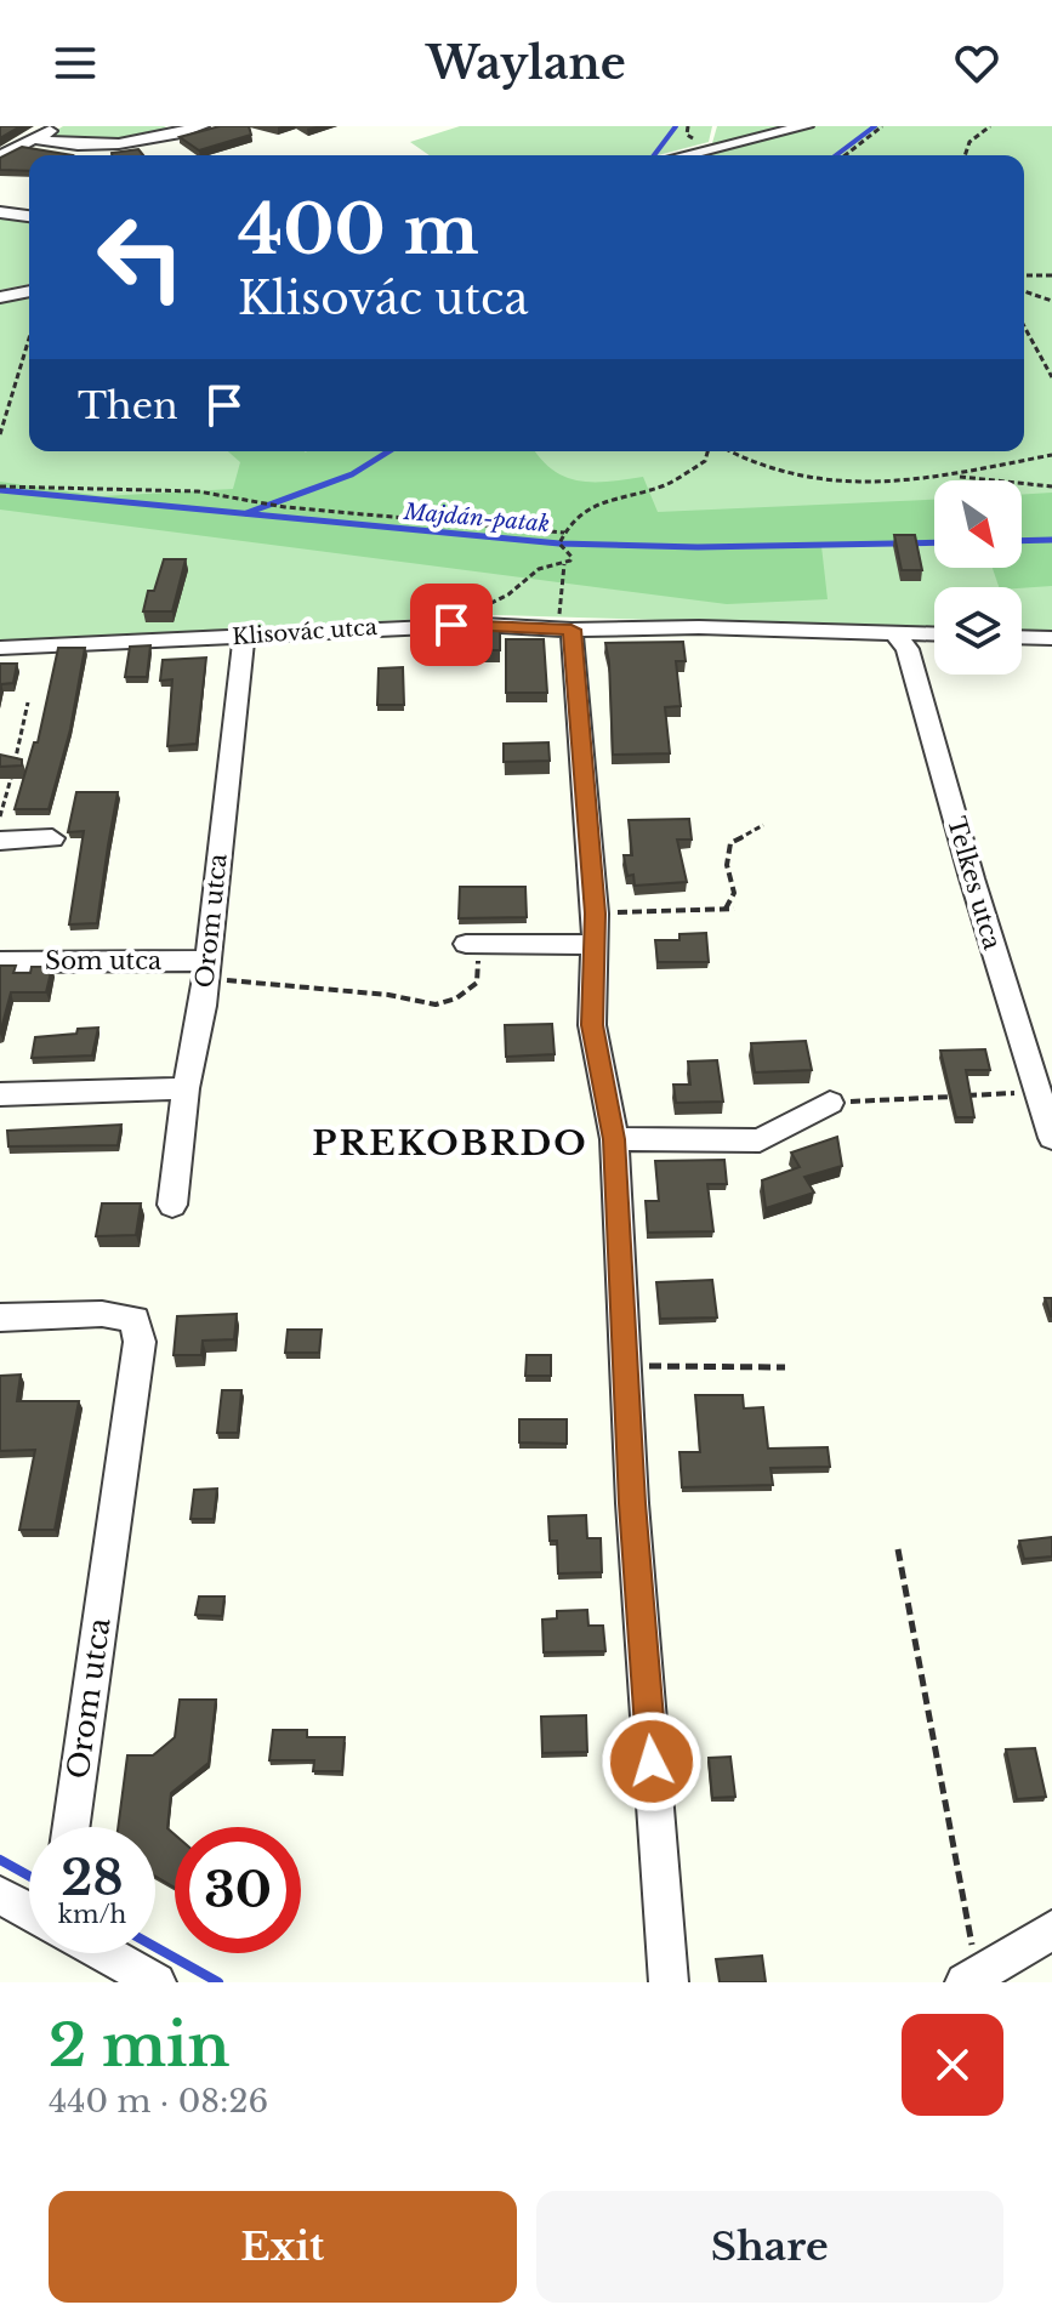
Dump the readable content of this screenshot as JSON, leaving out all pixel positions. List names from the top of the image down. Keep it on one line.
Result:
{"streets":{"street":["Klisovác utca","Telkes utca","Orom utca","Som utca"]},"crossings":[["Klisovác utca","Telkes utca"],["Klisovác utca","Orom utca"],["Orom utca","Som utca"]],"districts":["PREKOBRDO"],"water":["Majdán-patak"],"north":"bottom right","page":{"header":"Waylane","turn":["400 m","Klisovác utca"],"then":"Then","speed":"28 km/h","limit":"30","heading":["2 min","440 m · 08:26"],"buttons":["Exit","Share"]}}
